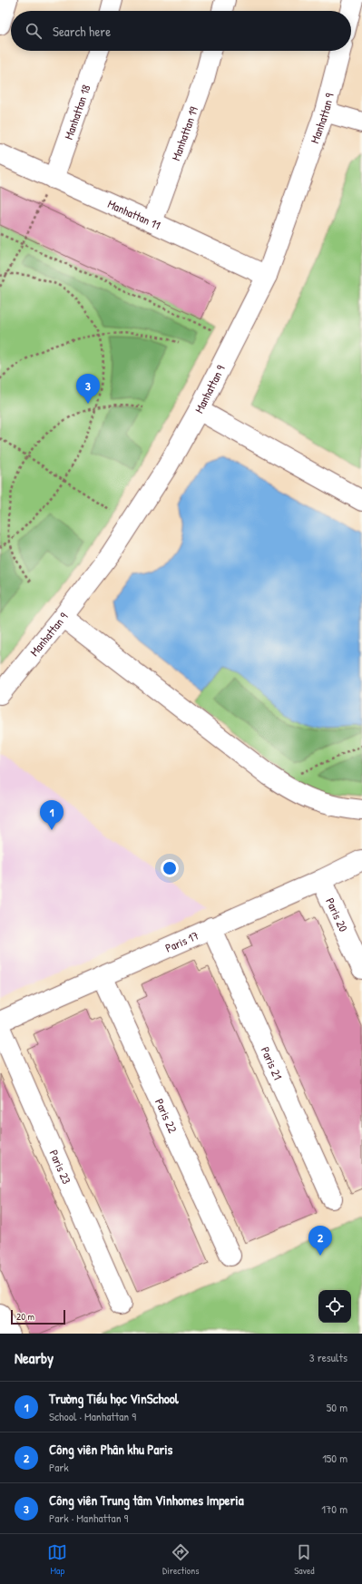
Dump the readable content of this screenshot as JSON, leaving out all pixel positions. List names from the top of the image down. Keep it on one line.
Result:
{"streets":{"main road":["Manhattan 18","Manhattan 9","Manhattan 19","Manhattan 11","Paris 20","Paris 17","Paris 21","Paris 22","Paris 23"]},"crossings":[["Manhattan 18","Manhattan 11"],["Manhattan 9","Manhattan 11"],["Manhattan 19","Manhattan 11"],["Paris 20","Paris 17"],["Paris 17","Paris 21"],["Paris 17","Paris 22"]],"scale_bar":"20 m","page":{"search":"Search here","pins":["3","1","2"],"scale":"20 m","heading":["Nearby","3 results"],"list":[{"mark":"1","name":"Trường Tiểu học VinSchool","note":"School · Manhattan 9","value":"50 m"},{"mark":"2","name":"Công viên Phân khu Paris","note":"Park","value":"150 m"},{"mark":"3","name":"Công viên Trung tâm Vinhomes Imperia","note":"Park · Manhattan 9","value":"170 m"}],"nav":["Map","Directions","Saved"]}}
